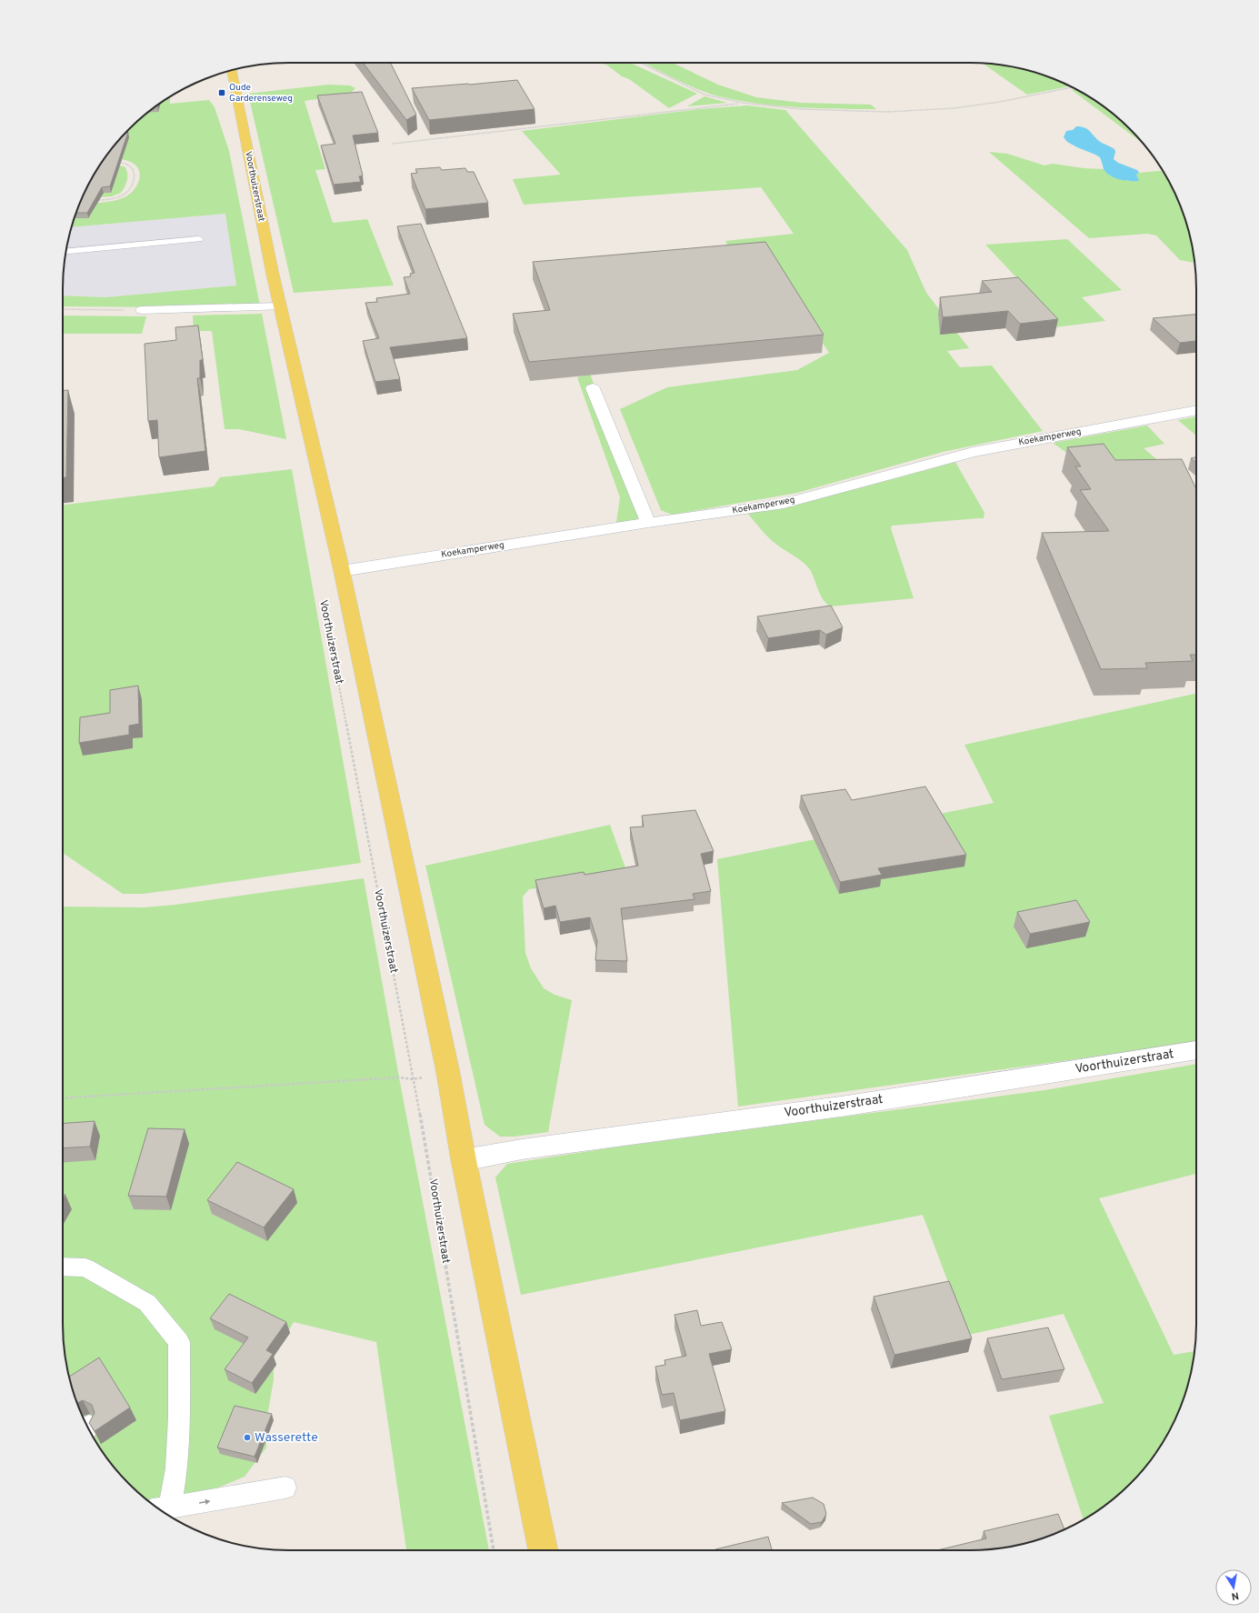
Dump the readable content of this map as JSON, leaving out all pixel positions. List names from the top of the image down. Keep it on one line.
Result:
{"streets":{"main road":["Voorthuizerstraat"],"street":["Koekamperweg"]},"crossings":[["Voorthuizerstraat","Koekamperweg"]],"places":{"transit":["Oude Garderenseweg"],"other":["Wasserette"]},"north":"bottom"}
